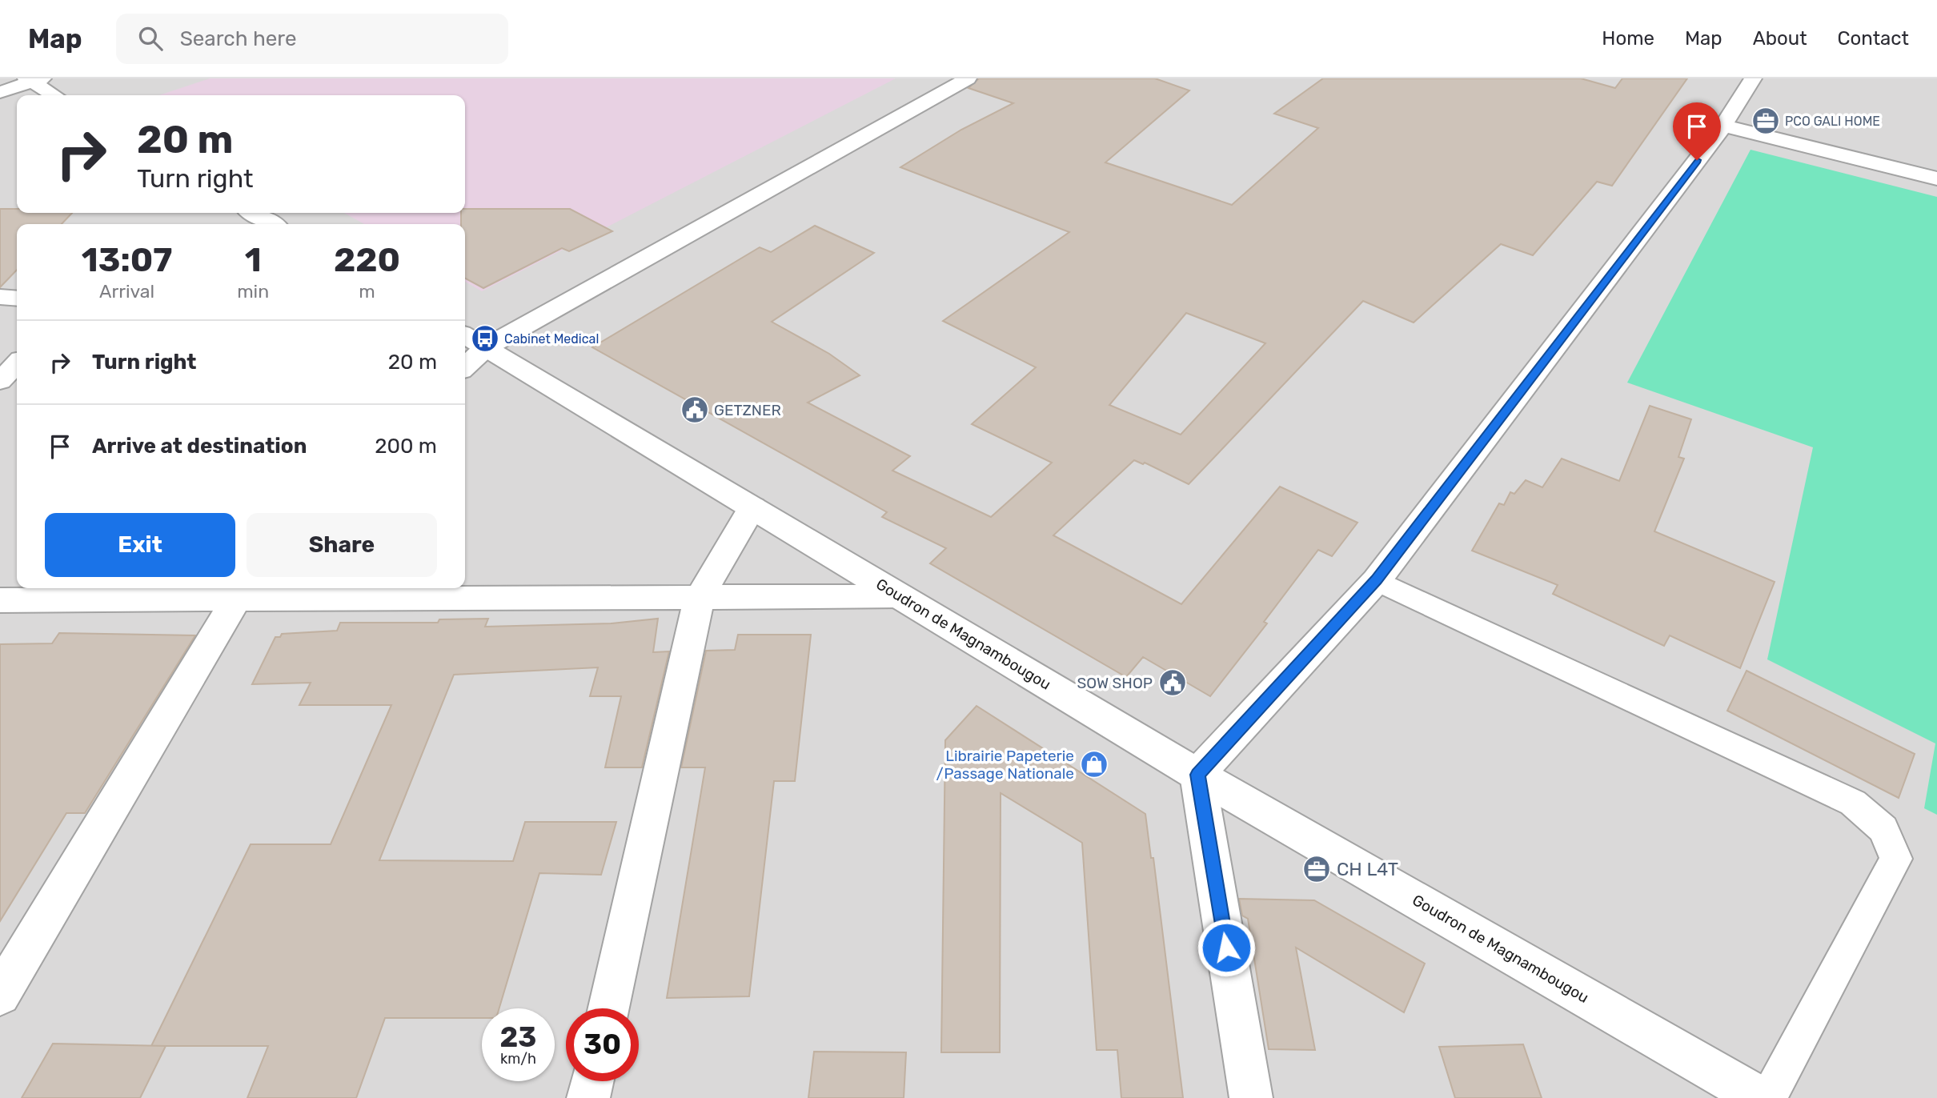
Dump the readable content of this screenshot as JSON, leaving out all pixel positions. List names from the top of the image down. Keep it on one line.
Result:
{"streets":{"street":["Goudron de Magnambougou"]},"places":{"office":["PCO GALI HOME","CH L4T"],"bus stop":["Cabinet Medical"],"public building":["GETZNER","SOW SHOP"],"shop":["Librairie Papeterie /Passage Nationale"]},"page":{"header":"Map","search":"Search here","nav":["Home","Map","About","Contact"],"turn":["20 m","Turn right"],"eta":["13:07","Arrival","1","min","220","m"],"list":[{"name":"Turn right","value":"20 m"},{"name":"Arrive at destination","value":"200 m"}],"buttons":["Exit","Share"],"speed":"23 km/h","limit":"30"}}
